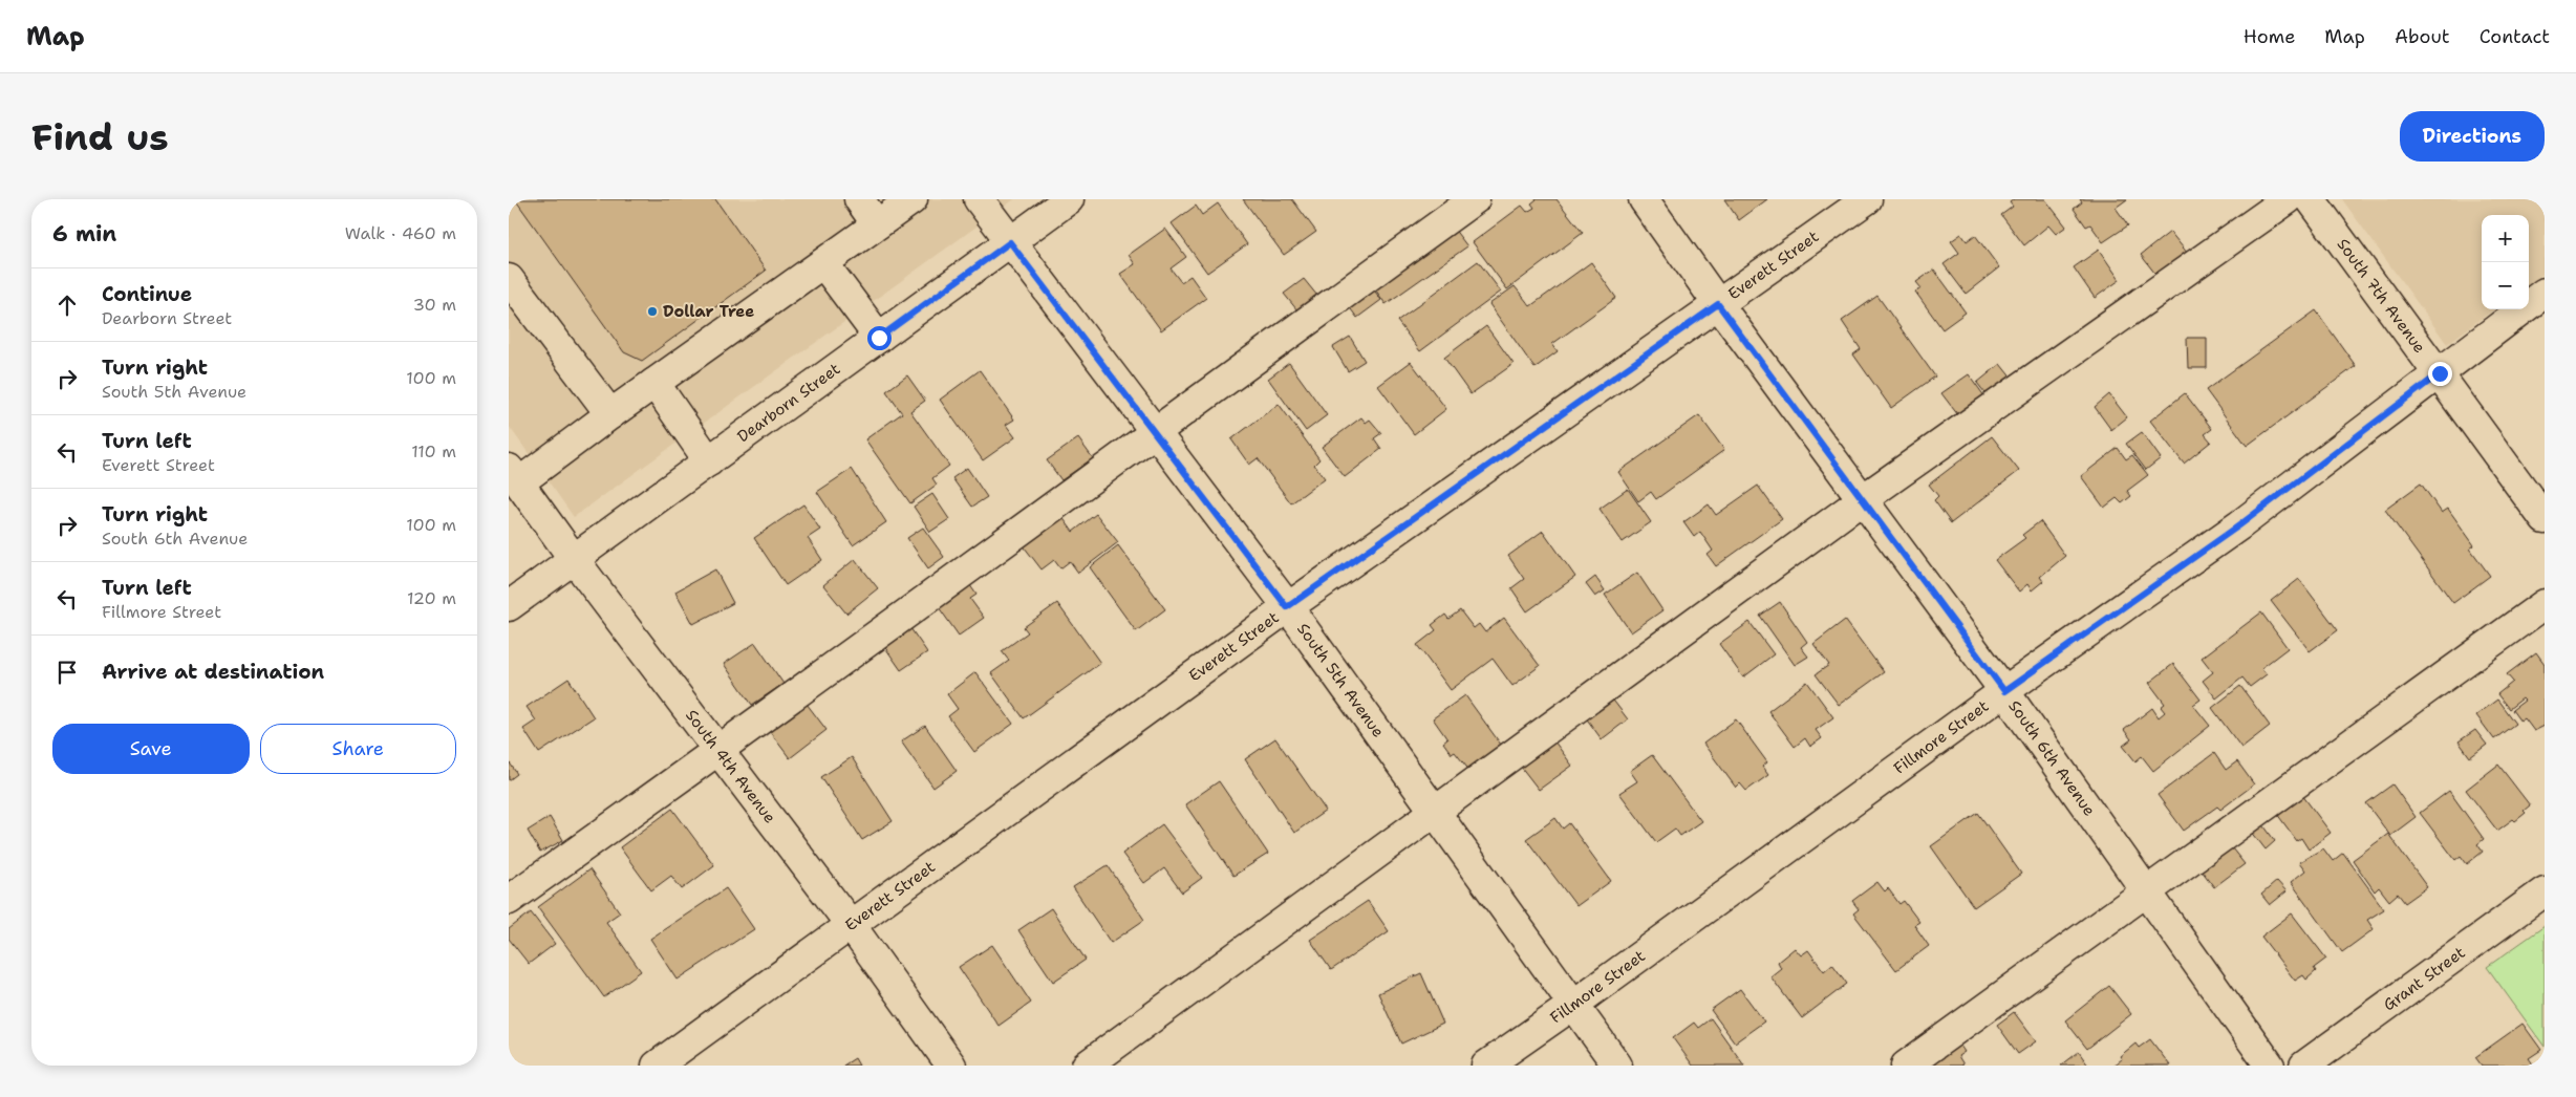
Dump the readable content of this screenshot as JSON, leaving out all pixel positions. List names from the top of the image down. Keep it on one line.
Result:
{"streets":{"street":["Everett Street","South 7th Avenue","Dearborn Street","South 5th Avenue","Fillmore Street","South 6th Avenue","South 4th Avenue","Grant Street"]},"crossings":[["Everett Street","South 5th Avenue"],["Everett Street","South 6th Avenue"],["Everett Street","South 4th Avenue"],["South 7th Avenue","Fillmore Street"],["Dearborn Street","South 5th Avenue"],["Dearborn Street","South 4th Avenue"],["South 5th Avenue","Fillmore Street"],["Fillmore Street","South 6th Avenue"]],"places":["Dollar Tree"],"page":{"header":"Map","nav":["Home","Map","About","Contact"],"buttons":["Directions",["Save","Share"]],"title":"Find us","heading":["6 min","Walk · 460 m"],"map_buttons":["+","−"],"list":[["Continue","Dearborn Street","30 m"],["Turn right","South 5th Avenue","100 m"],["Turn left","Everett Street","110 m"],["Turn right","South 6th Avenue","100 m"],["Turn left","Fillmore Street","120 m"],"Arrive at destination"]}}
